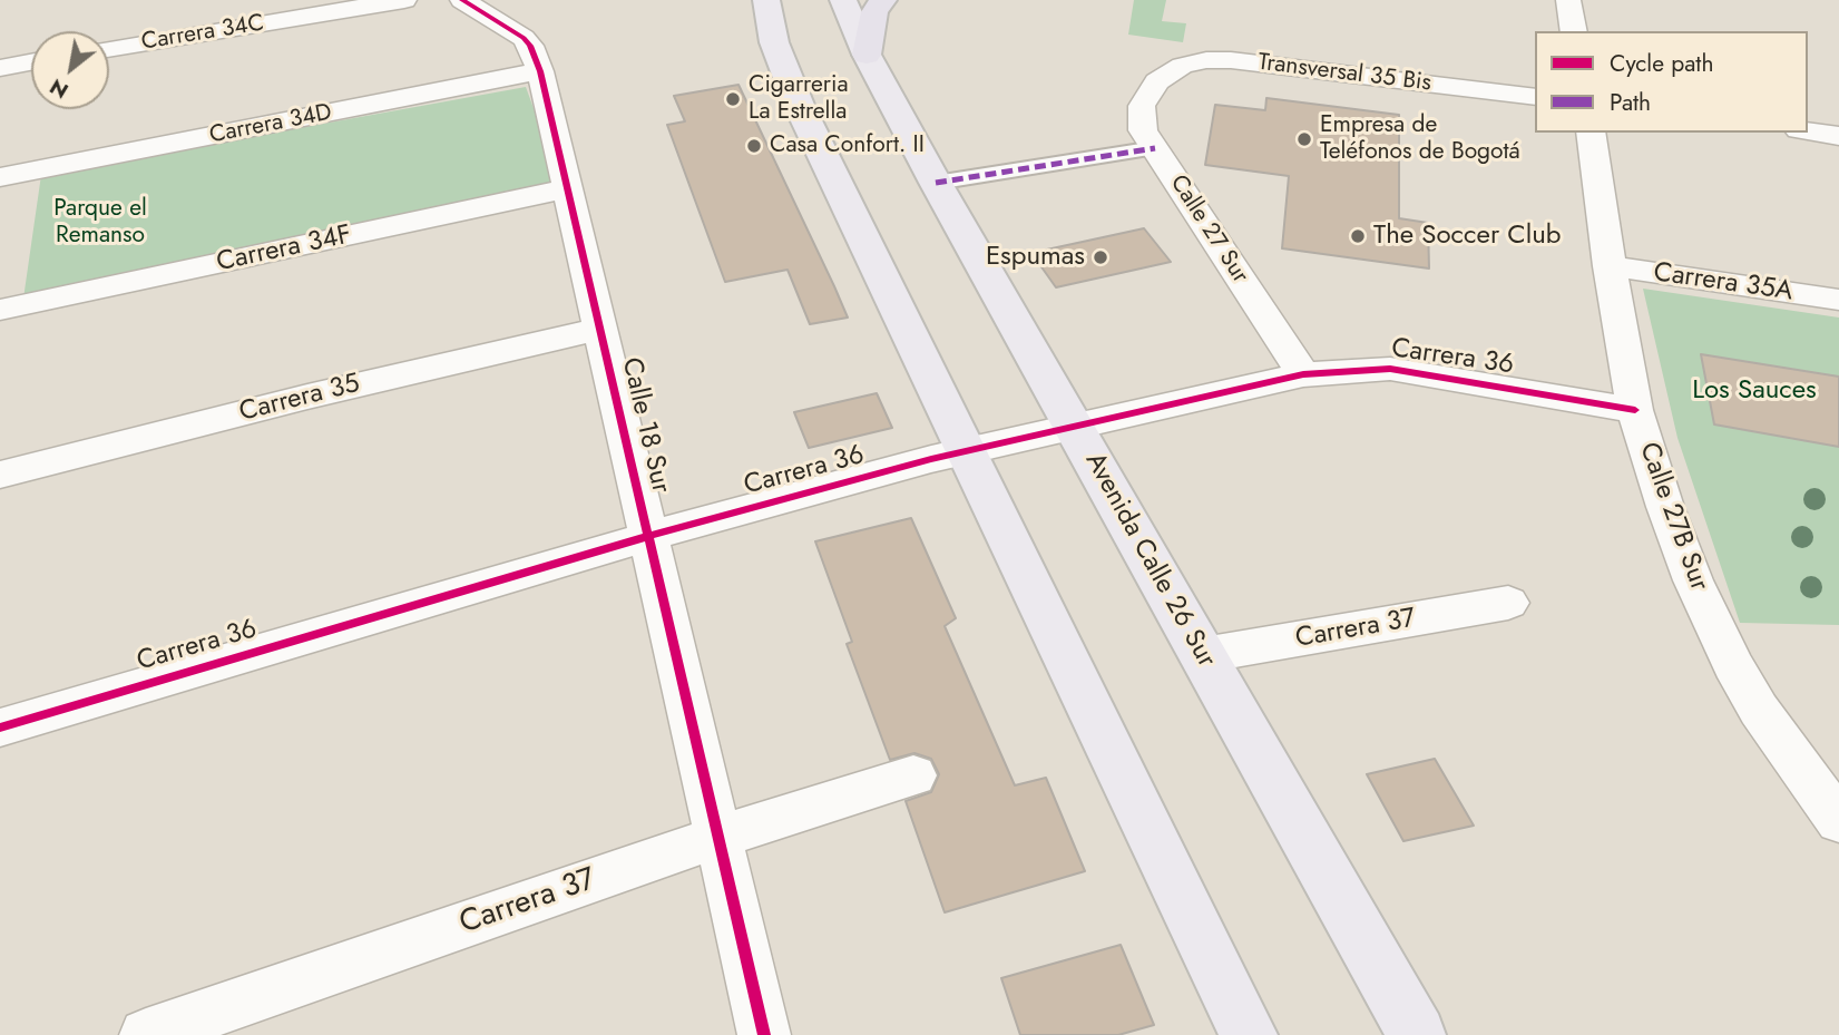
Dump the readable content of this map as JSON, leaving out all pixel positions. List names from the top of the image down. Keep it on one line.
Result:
{"streets":{"main road":["Avenida Calle 26 Sur"],"street":["Carrera 34C","Transversal 35 Bis","Carrera 34D","Calle 27 Sur","Carrera 34F","Carrera 35A","Carrera 36","Carrera 35","Calle 18 Sur","Calle 27B Sur","Carrera 37"]},"crossings":[["Transversal 35 Bis","Calle 27 Sur"],["Carrera 34D","Calle 18 Sur"],["Calle 27 Sur","Carrera 36"],["Carrera 34F","Calle 18 Sur"],["Carrera 35A","Calle 27B Sur"],["Carrera 36","Calle 18 Sur"],["Carrera 36","Calle 27B Sur"],["Carrera 36","Avenida Calle 26 Sur"],["Carrera 35","Calle 18 Sur"],["Calle 18 Sur","Carrera 37"],["Avenida Calle 26 Sur","Carrera 37"]],"parks":["Parque el Remanso","Los Sauces"],"places":["Cigarreria La Estrella","Empresa de Teléfonos de Bogotá","Casa Confort. II","The Soccer Club","Espumas"],"legend":["Cycle path","Path"],"north":"bottom left"}
